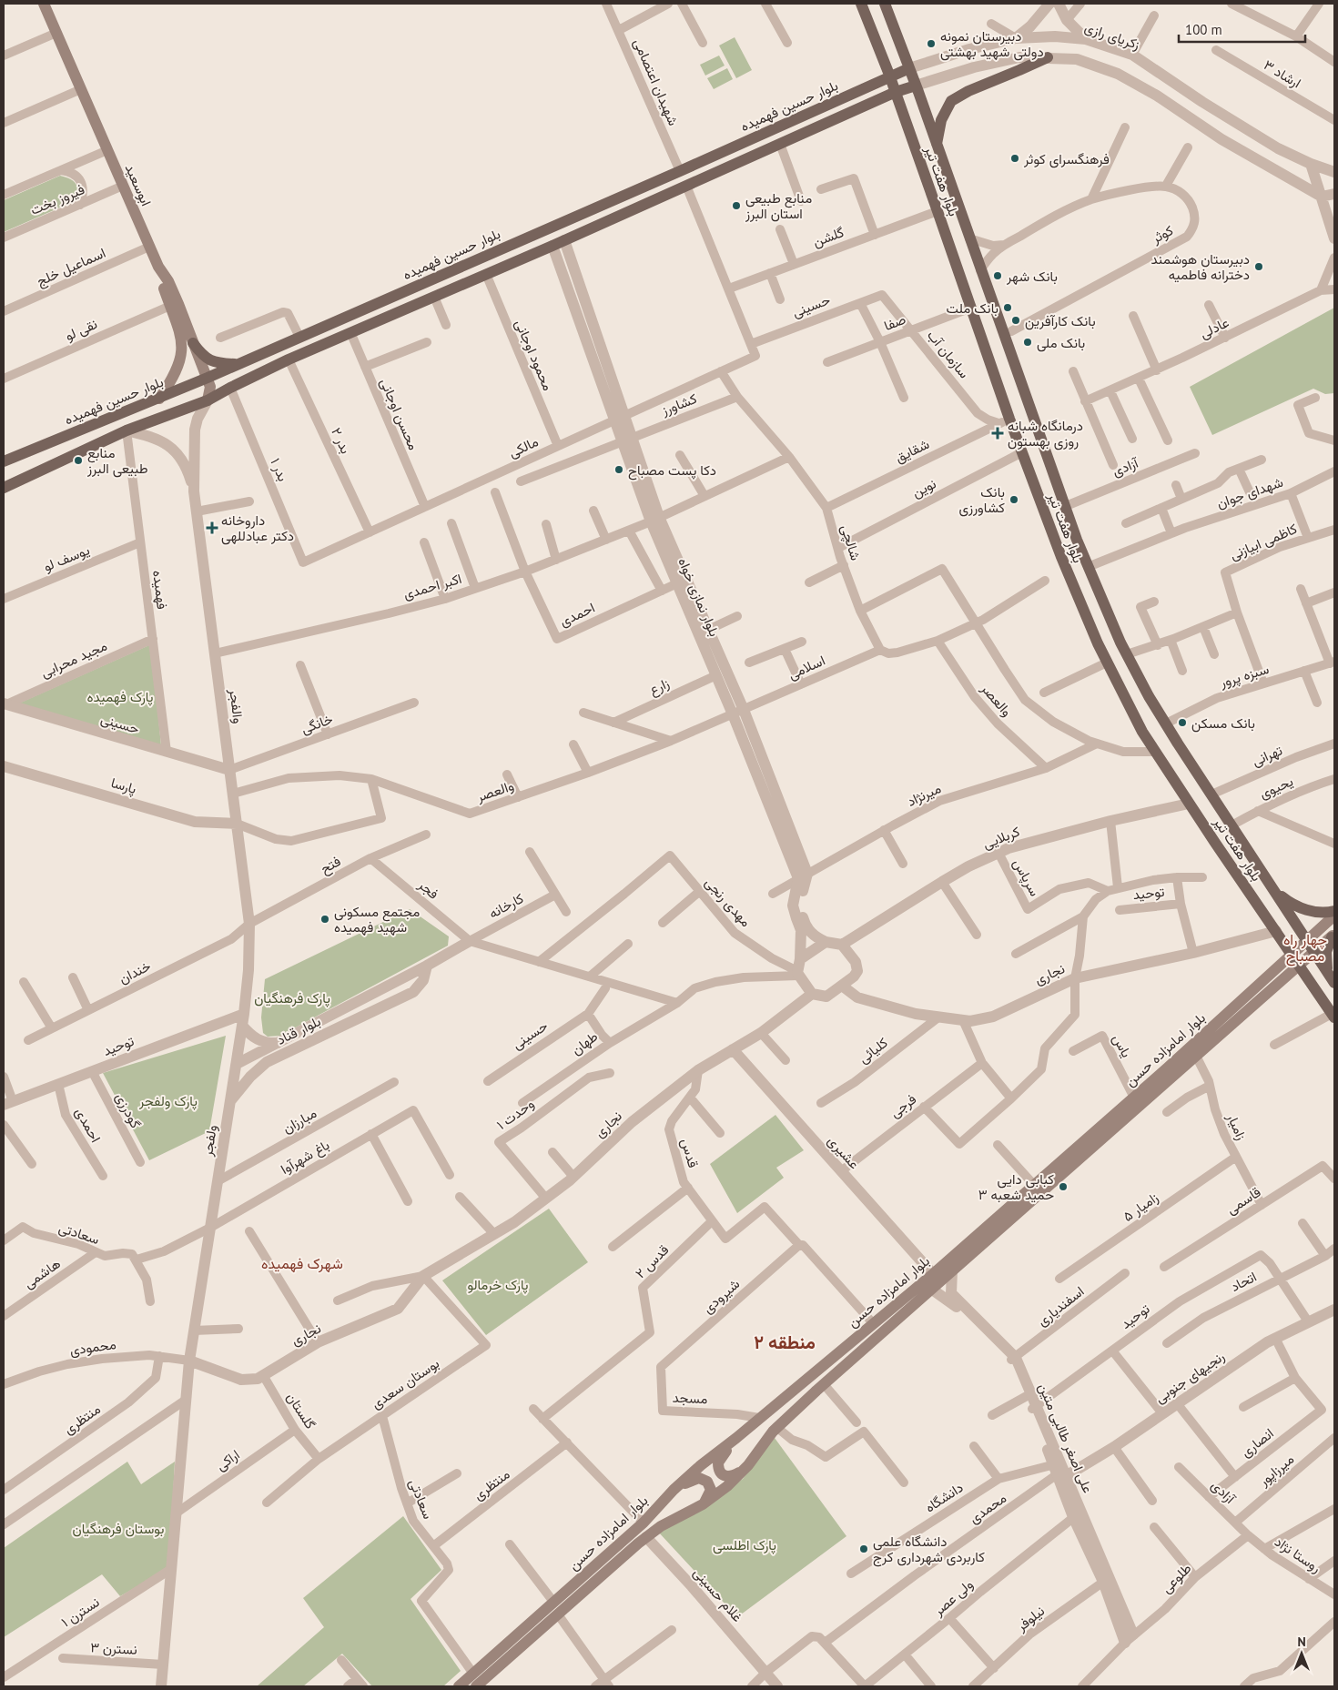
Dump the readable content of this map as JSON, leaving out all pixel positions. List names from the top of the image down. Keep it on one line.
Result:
{"streets":{"main road":["بلوار حسین فهمیده","بلوار هفت تیر","ابوسعید","بلوار امامزاده حسن"],"street":["زکریای رازی","ارشاد ۳","شهیدان اعتصامی","فیروز بخت","کوثر","گلشن","اسماعیل خلج","حسینی","صفا","عادلی","نقی لو","سازمان آب","محمود اوجانی","کشاورز","محسن اوجانی","بدر ۲","مالکی","شقایق","آزادی","بدر ۱","نوین","شهدای جوان","کاظمی ابیازنی","شالچی","یوسف لو","اکبر احمدی","فهمیده","بلوار نمازی خواه","احمدی","مجید محرابی","اسلامی","سبزه پرور","زارع","والعصر","والفجر","خانگی","تهرانی","پارسا","یحیوی","میرنژاد","کربلایی","فتح","سرپاس","فجر","توحید","مهدی رنجی","کارخانه","خندان","نجاری","بلوار قناد","طهان","یاس","کلیائی","فرجی","گودرزی","وحدت ۱","مبارزان","زامیار","ولفجر","عشیری","قدس","باغ شهرآوا","قاسمی","زامیار ۵","سعادتی","قدس ۲","هاشمی","اتحاد","شیرودی","اسفندیاری","محمودی","رنجیهای جنوبی","بوستان سعدی","مسجد","گلستان","منتظری","علی اصغر طالبی متین","انصاری","اراکی","میرزاپور","دانشگاه","محمدی","روستا نژاد","طلوعی","غلام حسینی","ولی عصر","نسترن ۱","نیلوفر","نسترن ۳"]},"crossings":[["زکریای رازی","بلوار حسین فهمیده"],["زکریای رازی","بلوار هفت تیر"],["شهیدان اعتصامی","بلوار حسین فهمیده"],["بلوار حسین فهمیده","بلوار هفت تیر"],["بلوار حسین فهمیده","ابوسعید"],["بلوار هفت تیر","گلشن"],["بلوار هفت تیر","صفا"],["بلوار هفت تیر","سازمان آب"],["بلوار هفت تیر","شقایق"],["بلوار هفت تیر","آزادی"],["بلوار هفت تیر","نوین"],["بلوار هفت تیر","شهدای جوان"],["بلوار هفت تیر","سبزه پرور"],["بلوار هفت تیر","تهرانی"],["بلوار هفت تیر","یحیوی"],["بلوار هفت تیر","کربلایی"],["بلوار هفت تیر","نجاری"],["بلوار هفت تیر","بلوار امامزاده حسن"],["ابوسعید","فیروز بخت"],["ابوسعید","اسماعیل خلج"],["حسینی","سازمان آب"],["حسینی","مالکی"],["حسینی","فهمیده"],["حسینی","مجید محرابی"],["حسینی","والفجر"],["حسینی","خانگی"],["حسینی","طهان"],["صفا","سازمان آب"],["سازمان آب","شقایق"],["محمود اوجانی","مالکی"],["کشاورز","شالچی"],["کشاورز","بلوار نمازی خواه"],["محسن اوجانی","مالکی"],["بدر ۲","مالکی"],["مالکی","بدر ۱"],["مالکی","شالچی"],["مالکی","بلوار نمازی خواه"],["شقایق","شالچی"],["آزادی","انصاری"],["آزادی","میرزاپور"],["آزادی","روستا نژاد"],["آزادی","طلوعی"],["نوین","شالچی"],["شالچی","اکبر احمدی"],["شالچی","اسلامی"],["یوسف لو","فهمیده"],["اکبر احمدی","بلوار نمازی خواه"],["اکبر احمدی","احمدی"],["اکبر احمدی","والفجر"],["فهمیده","مجید محرابی"],["بلوار نمازی خواه","احمدی"],["بلوار نمازی خواه","اسلامی"],["بلوار نمازی خواه","زارع"],["بلوار نمازی خواه","والعصر"],["بلوار نمازی خواه","میرنژاد"],["احمدی","توحید"],["اسلامی","والعصر"],["والعصر","والفجر"],["والعصر","میرنژاد"],["والفجر","خانگی"],["والفجر","پارسا"],["والفجر","فتح"],["والفجر","خندان"],["والفجر","ولفجر"],["کربلایی","سرپاس"],["کربلایی","مهدی رنجی"],["کربلایی","نجاری"],["فتح","فجر"],["فتح","خندان"],["فتح","ولفجر"],["فجر","کارخانه"],["فجر","بلوار قناد"],["توحید","گودرزی"],["توحید","ولفجر"],["توحید","اتحاد"],["توحید","علی اصغر طالبی متین"],["مهدی رنجی","نجاری"],["کارخانه","بلوار قناد"],["خندان","ولفجر"],["نجاری","کلیائی"],["نجاری","وحدت ۱"],["نجاری","ولفجر"],["نجاری","عشیری"],["نجاری","قدس"],["نجاری","محمودی"],["نجاری","بوستان سعدی"],["نجاری","گلستان"],["بلوار قناد","ولفجر"],["یاس","بلوار امامزاده حسن"],["بلوار امامزاده حسن","زامیار"],["بلوار امامزاده حسن","عشیری"],["بلوار امامزاده حسن","سعادتی"],["بلوار امامزاده حسن","مسجد"],["بلوار امامزاده حسن","علی اصغر طالبی متین"],["بلوار امامزاده حسن","غلام حسینی"],["فرجی","عشیری"],["مبارزان","ولفجر"],["زامیار","قاسمی"],["زامیار","زامیار ۵"],["ولفجر","باغ شهرآوا"],["ولفجر","محمودی"],["ولفجر","اراکی"],["ولفجر","نسترن ۱"],["ولفجر","نسترن ۳"],["قدس","قدس ۲"],["قدس","شیرودی"],["باغ شهرآوا","سعادتی"],["سعادتی","هاشمی"],["سعادتی","بوستان سعدی"],["سعادتی","منتظری"],["شیرودی","مسجد"],["اسفندیاری","علی اصغر طالبی متین"],["محمودی","منتظری"],["رنجیهای جنوبی","علی اصغر طالبی متین"],["رنجیهای جنوبی","دانشگاه"],["رنجیهای جنوبی","محمدی"],["بوستان سعدی","گلستان"],["گلستان","اراکی"],["علی اصغر طالبی متین","دانشگاه"],["علی اصغر طالبی متین","محمدی"],["علی اصغر طالبی متین","طلوعی"],["علی اصغر طالبی متین","ولی عصر"],["علی اصغر طالبی متین","نیلوفر"],["دانشگاه","محمدی"],["روستا نژاد","طلوعی"]],"districts":["چهار راه مصباح","شهرک فهمیده","منطقه ۲"],"parks":["پارک فهمیده","پارک فرهنگیان","پارک ولفجر","پارک خرمالو","بوستان فرهنگیان","پارک اطلسی"],"places":{"other":["دبیرستان نمونه دولتی شهید بهشتی","فرهنگسرای کوثر","منابع طبیعی استان البرز","دبیرستان هوشمند دخترانه فاطمیه","بانک شهر","بانک ملت","بانک کارآفرین","بانک ملی","منابع طبیعی البرز","دکا پست مصباح","بانک کشاورزی","بانک مسکن","مجتمع مسکونی شهید فهمیده","کبابی دایی حمید شعبه ۳","دانشگاه علمی کاربردی شهرداری کرج"],"health":["درمانگاه شبانه روزی بهستون","داروخانه دکتر عبادللهی"]},"scale_bar":"100 m","north":"top"}
